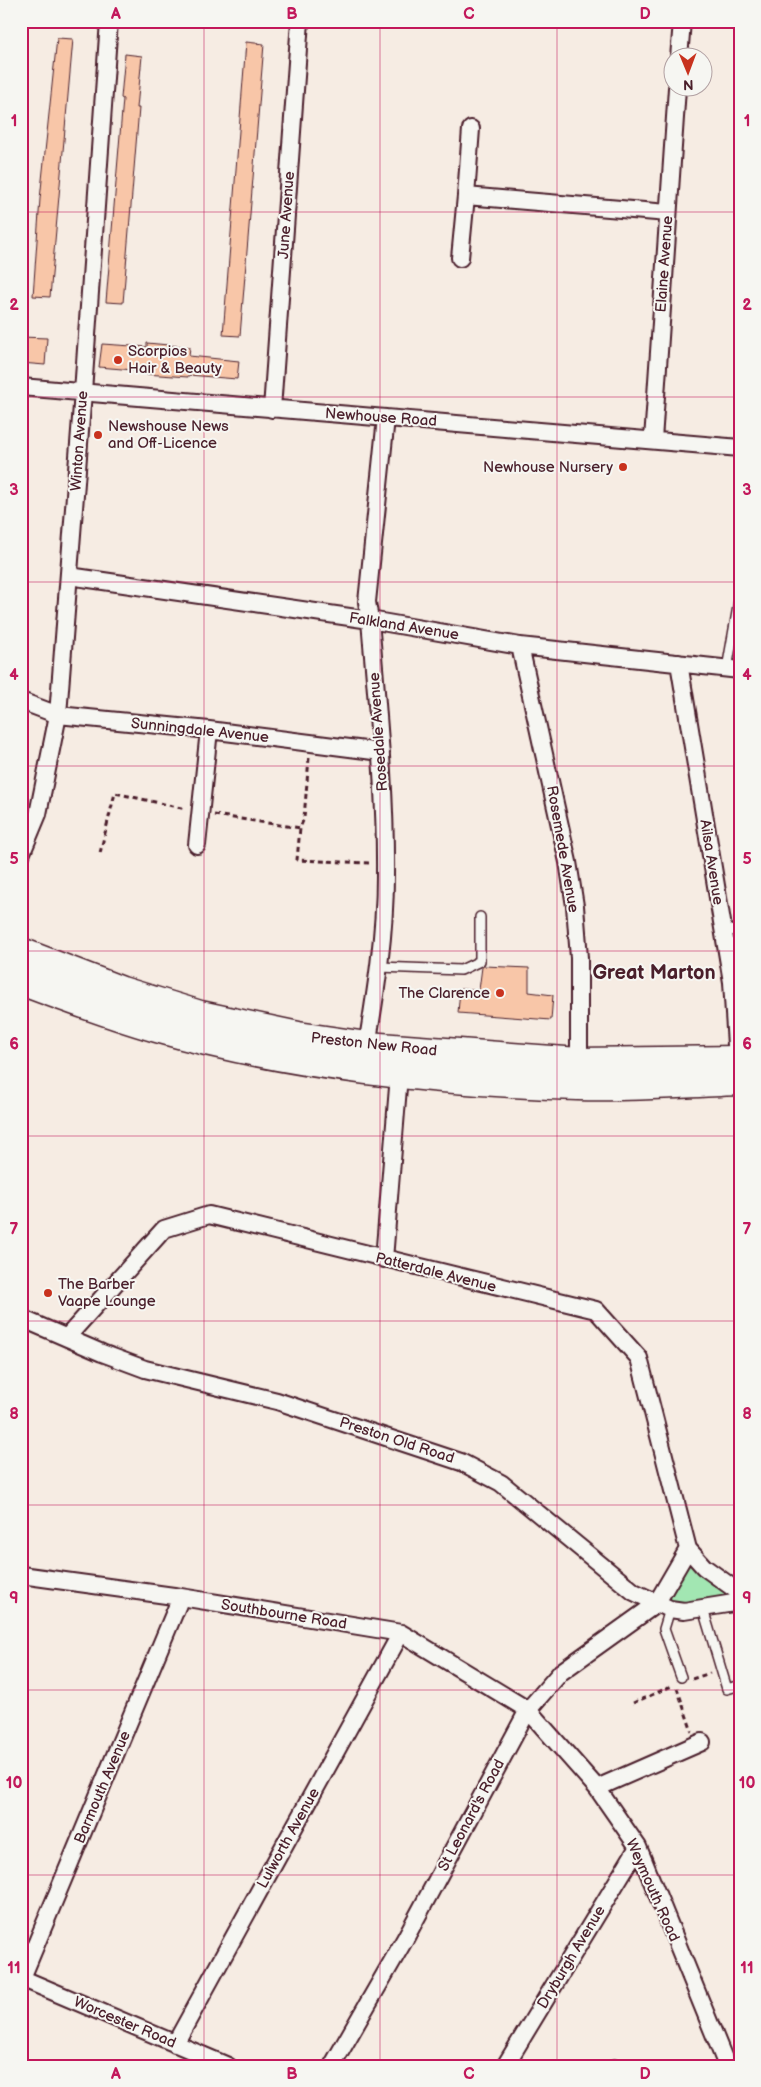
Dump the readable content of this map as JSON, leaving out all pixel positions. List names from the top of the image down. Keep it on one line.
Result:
{"streets":{"highway":["Preston New Road"],"street":["June Avenue","Elaine Avenue","Newhouse Road","Winton Avenue","Falkland Avenue","Sunningdale Avenue","Rosedale Avenue","Rosemede Avenue","Ailsa Avenue","Patterdale Avenue","Preston Old Road","Southbourne Road","Barmouth Avenue","St Leonard's Road","Lulworth Avenue","Weymouth Road","Dryburgh Avenue","Worcester Road"]},"crossings":[["June Avenue","Newhouse Road"],["Elaine Avenue","Newhouse Road"],["Newhouse Road","Winton Avenue"],["Newhouse Road","Rosedale Avenue"],["Winton Avenue","Falkland Avenue"],["Winton Avenue","Sunningdale Avenue"],["Falkland Avenue","Rosedale Avenue"],["Falkland Avenue","Rosemede Avenue"],["Falkland Avenue","Ailsa Avenue"],["Sunningdale Avenue","Rosedale Avenue"],["Rosedale Avenue","Preston New Road"],["Rosemede Avenue","Preston New Road"],["Ailsa Avenue","Preston New Road"],["Patterdale Avenue","Preston Old Road"],["Preston Old Road","St Leonard's Road"],["Southbourne Road","Barmouth Avenue"],["Southbourne Road","St Leonard's Road"],["Southbourne Road","Lulworth Avenue"],["Southbourne Road","Weymouth Road"],["Barmouth Avenue","Worcester Road"],["St Leonard's Road","Weymouth Road"],["Lulworth Avenue","Worcester Road"],["Weymouth Road","Dryburgh Avenue"]],"districts":["Great Marton"],"places":["Scorpios Hair & Beauty","Newshouse News and Off-Licence","Newhouse Nursery","The Clarence","The Barber Vaape Lounge"],"north":"bottom","grid":{"columns":["A","B","C","D"],"rows":["1","2","3","4","5","6","7","8","9","10","11"]}}
